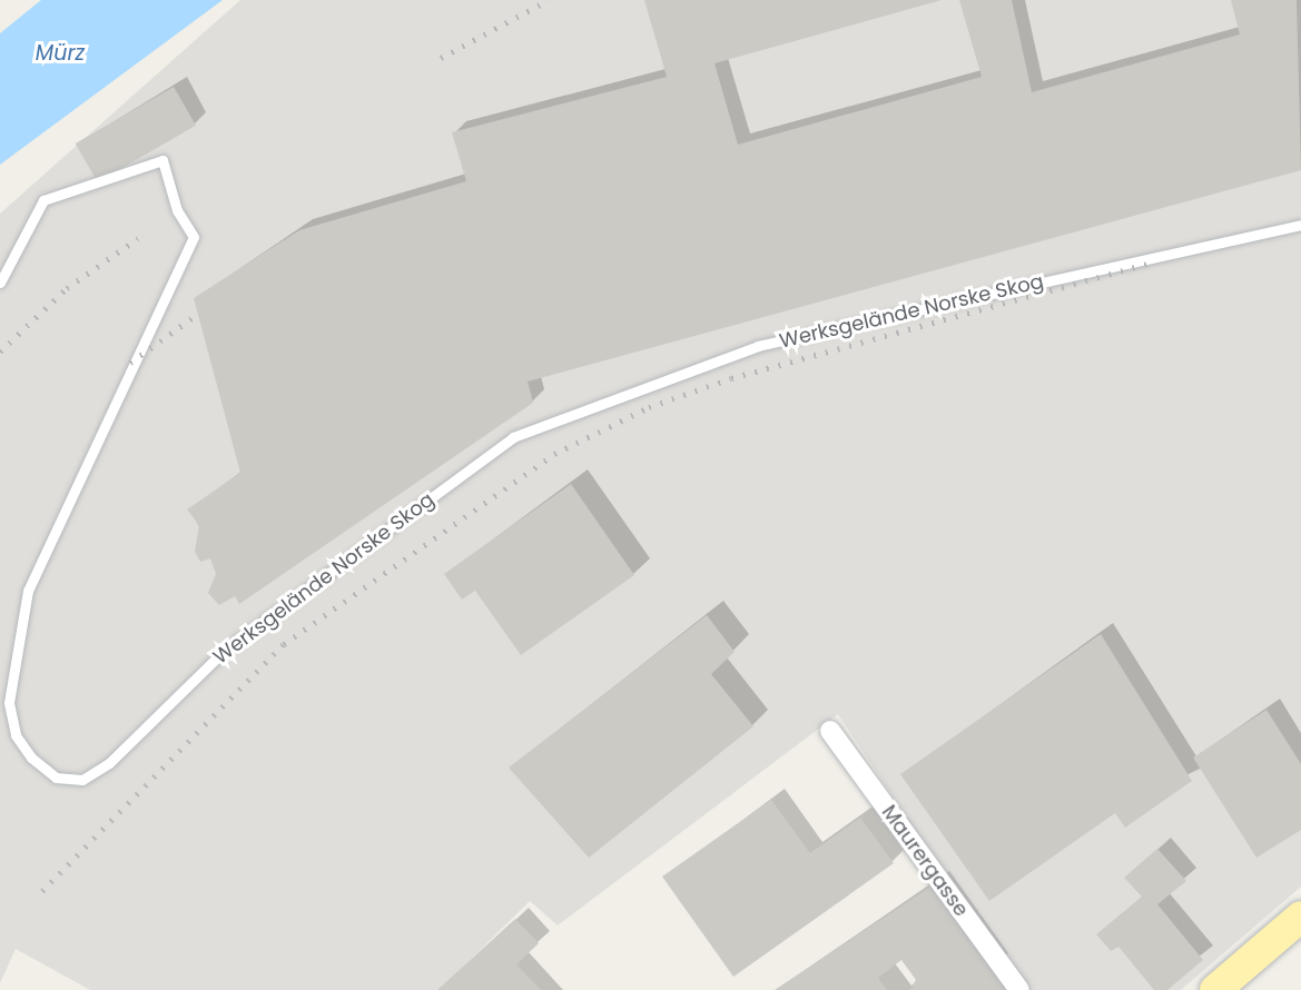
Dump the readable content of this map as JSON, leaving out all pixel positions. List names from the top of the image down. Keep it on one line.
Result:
{"streets":{"street":["Maurergasse"],"lane":["Werksgelände Norske Skog"]},"water":["Mürz"]}
